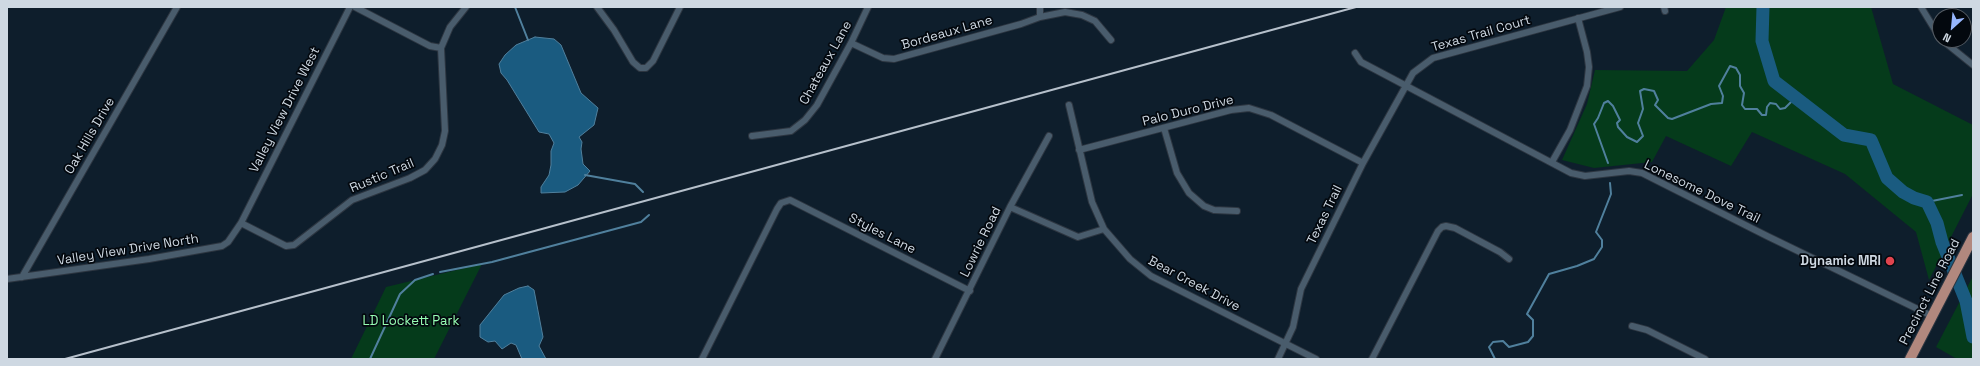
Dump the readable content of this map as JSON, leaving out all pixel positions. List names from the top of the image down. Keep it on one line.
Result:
{"streets":{"main road":["Precinct Line Road"],"street":["Bordeaux Lane","Texas Trail Court","Chateaux Lane","Valley View Drive West","Palo Duro Drive","Oak Hills Drive","Rustic Trail","Lonesome Dove Trail","Texas Trail","Styles Lane","Lowrie Road","Valley View Drive North","Bear Creek Drive"]},"crossings":[["Bordeaux Lane","Chateaux Lane"],["Texas Trail Court","Lonesome Dove Trail"],["Texas Trail Court","Texas Trail"],["Valley View Drive West","Rustic Trail"],["Valley View Drive West","Valley View Drive North"],["Palo Duro Drive","Texas Trail"],["Palo Duro Drive","Bear Creek Drive"],["Oak Hills Drive","Valley View Drive North"],["Rustic Trail","Valley View Drive North"],["Lonesome Dove Trail","Texas Trail"],["Lonesome Dove Trail","Precinct Line Road"],["Texas Trail","Bear Creek Drive"],["Styles Lane","Lowrie Road"]],"parks":["LD Lockett Park"],"places":["Dynamic MRI"],"north":"bottom left"}
